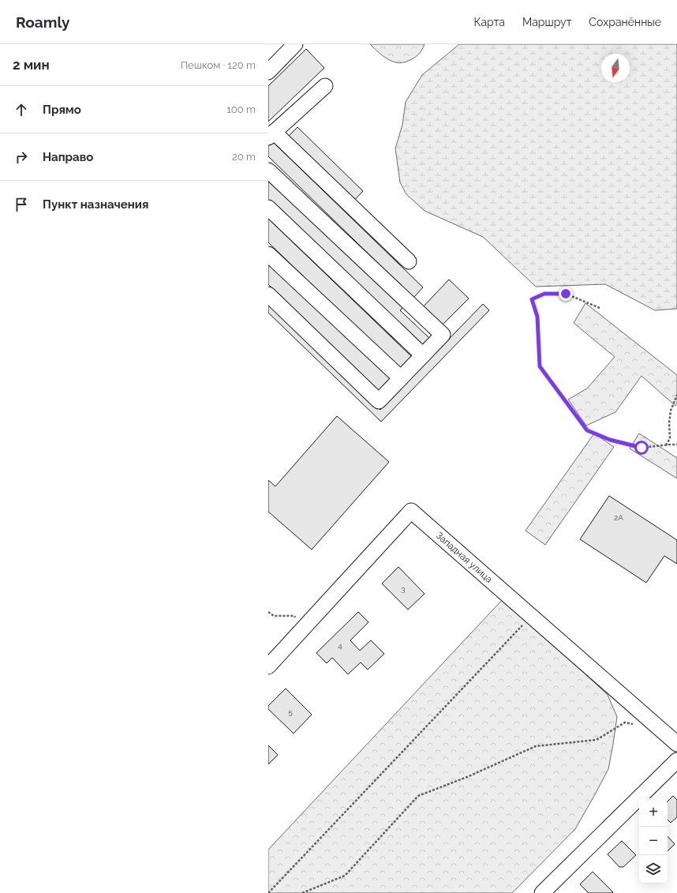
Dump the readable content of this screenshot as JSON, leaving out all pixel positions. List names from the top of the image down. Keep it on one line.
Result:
{"streets":{"street":["Западная улица"]},"house_numbers":["2А","3","4","5"],"north":"bottom","page":{"header":"Roamly","nav":["Карта","Маршрут","Сохранённые"],"heading":["2 мин","Пешком · 120 m"],"list":[["Прямо","100 m"],["Направо","20 m"],"Пункт назначения"],"map_buttons":["+","−"]}}
